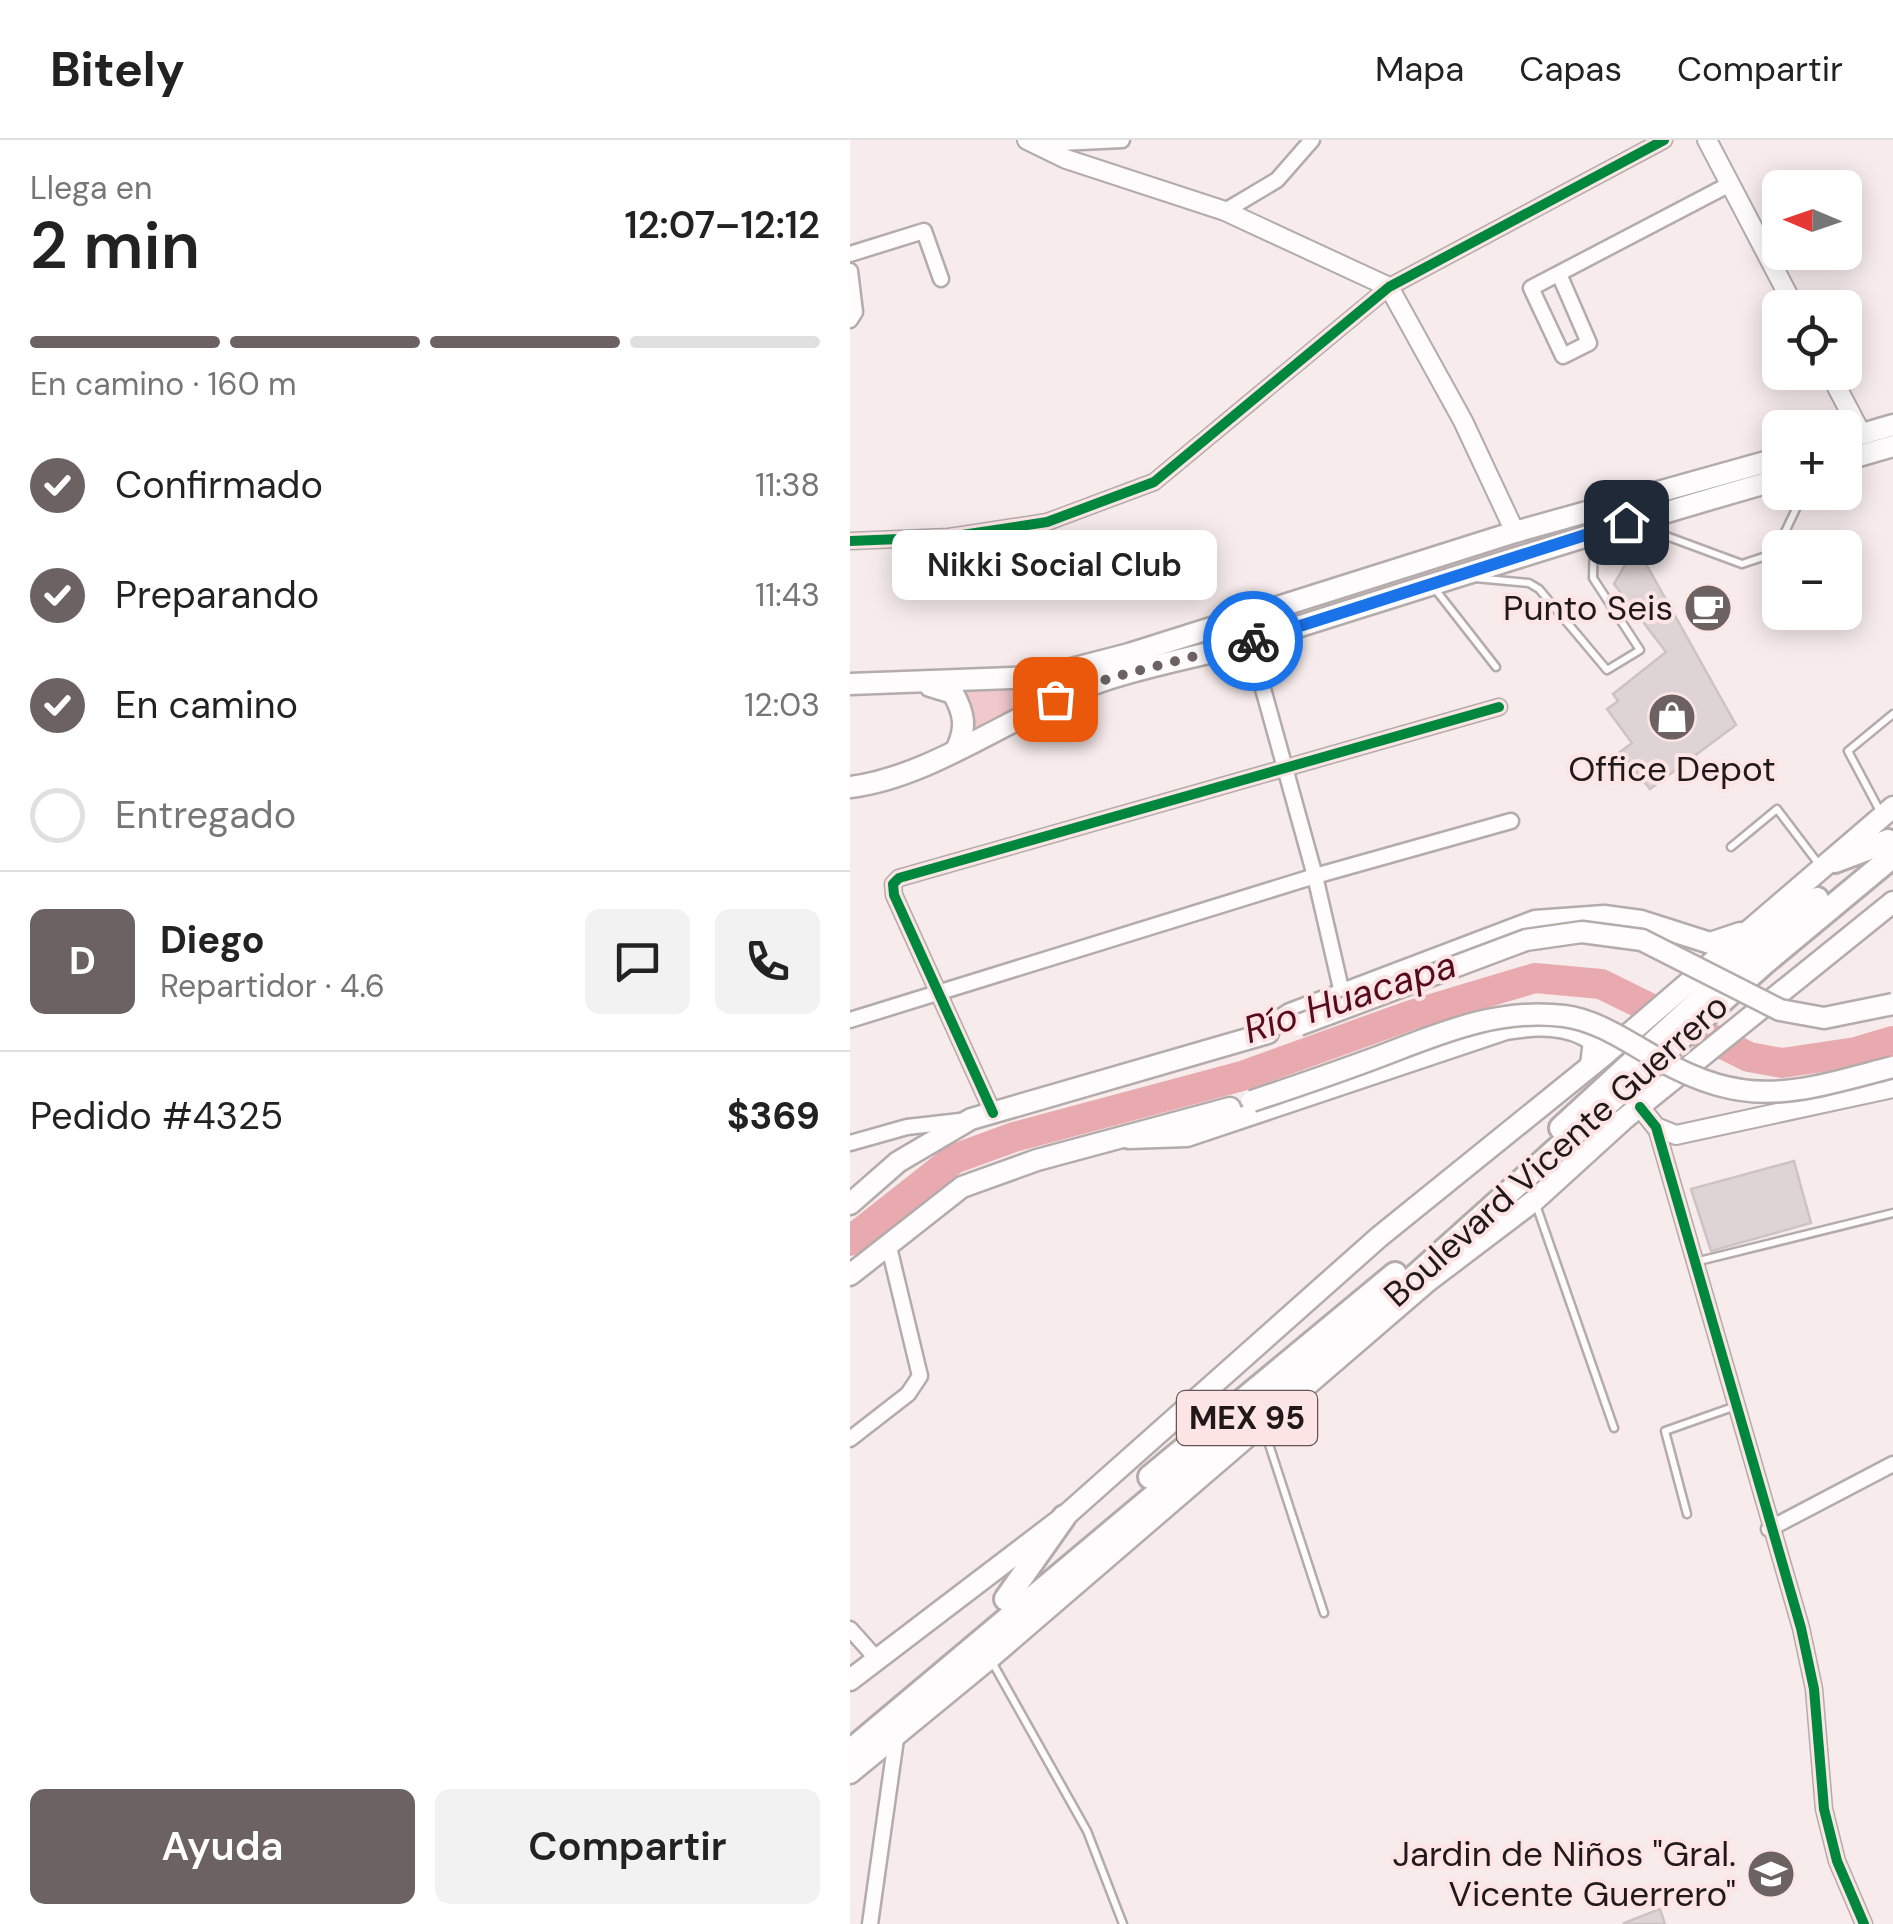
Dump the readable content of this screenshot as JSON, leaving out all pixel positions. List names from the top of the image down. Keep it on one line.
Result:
{"streets":{"highway":["Boulevard Vicente Guerrero","MEX 95"]},"water":["Río Huacapa"],"places":{"cafe":["Punto Seis"],"other":["Nikki Social Club"],"shop":["Office Depot"],"school or university":["Jardin de Niños \"Gral. Vicente Guerrero\""]},"north":"left","page":{"header":"Bitely","nav":["Mapa","Capas","Compartir"],"heading":["2 min","Llega en","12:07–12:12"],"panel":["Diego","Repartidor · 4.6","Pedido #4325","$369"],"map_buttons":["+","−"],"bar":"En camino · 160 m","list":[["Confirmado","11:38"],["Preparando","11:43"],["En camino","12:03"],"Entregado"],"bubble":"Nikki Social Club","round":"D","buttons":["Ayuda","Compartir"]}}
